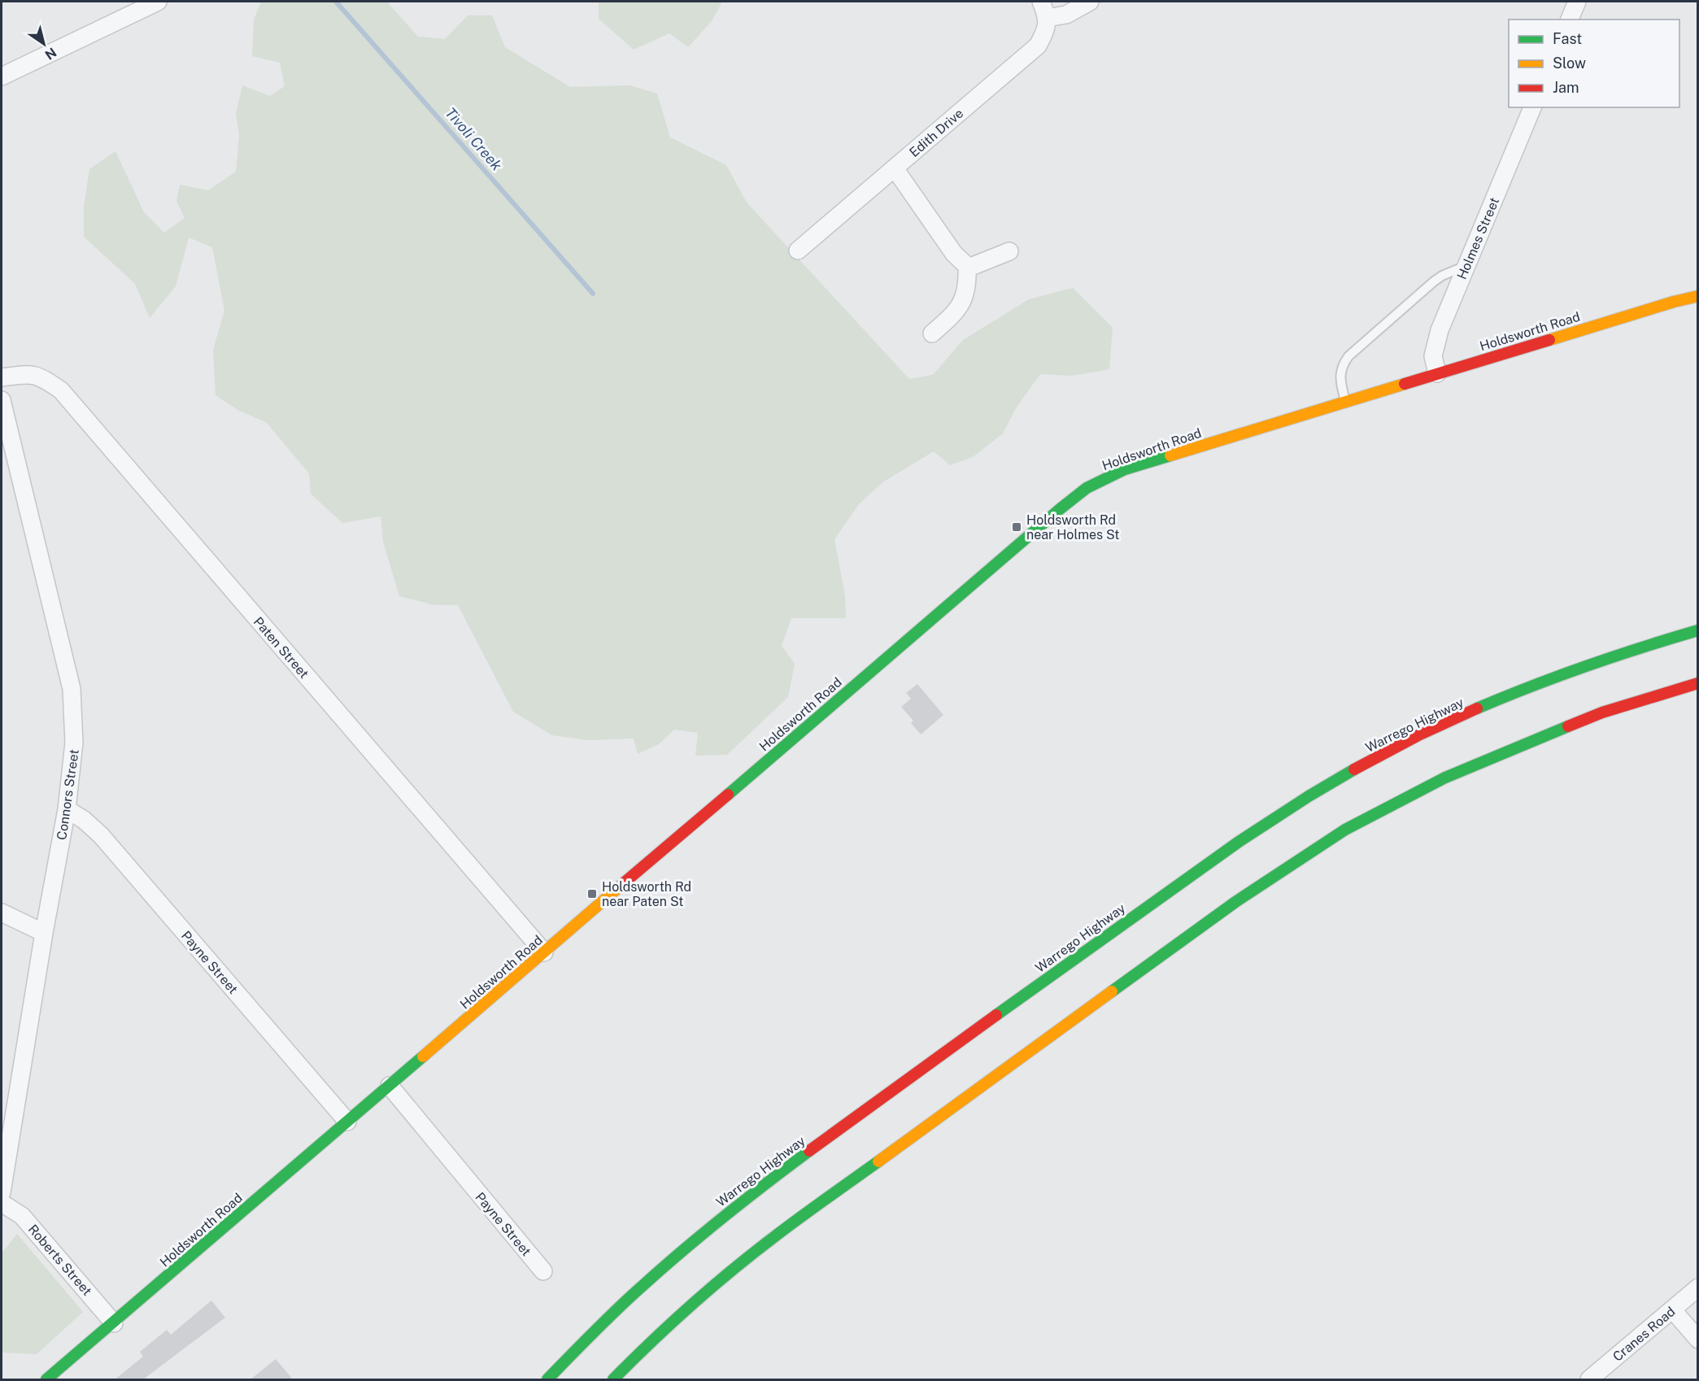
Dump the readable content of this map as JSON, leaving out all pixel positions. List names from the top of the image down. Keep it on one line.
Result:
{"streets":{"main road":["Holdsworth Road","Warrego Highway"],"street":["Edith Drive","Holmes Street","Paten Street","Connors Street","Payne Street","Roberts Street","Cranes Road"]},"crossings":[["Holmes Street","Holdsworth Road"],["Holdsworth Road","Paten Street"],["Holdsworth Road","Payne Street"],["Holdsworth Road","Roberts Street"],["Connors Street","Payne Street"]],"water":["Tivoli Creek"],"places":{"transit":["Holdsworth Rd near Holmes St","Holdsworth Rd near Paten St"]},"legend":["Fast","Slow","Jam"],"north":"bottom right"}
